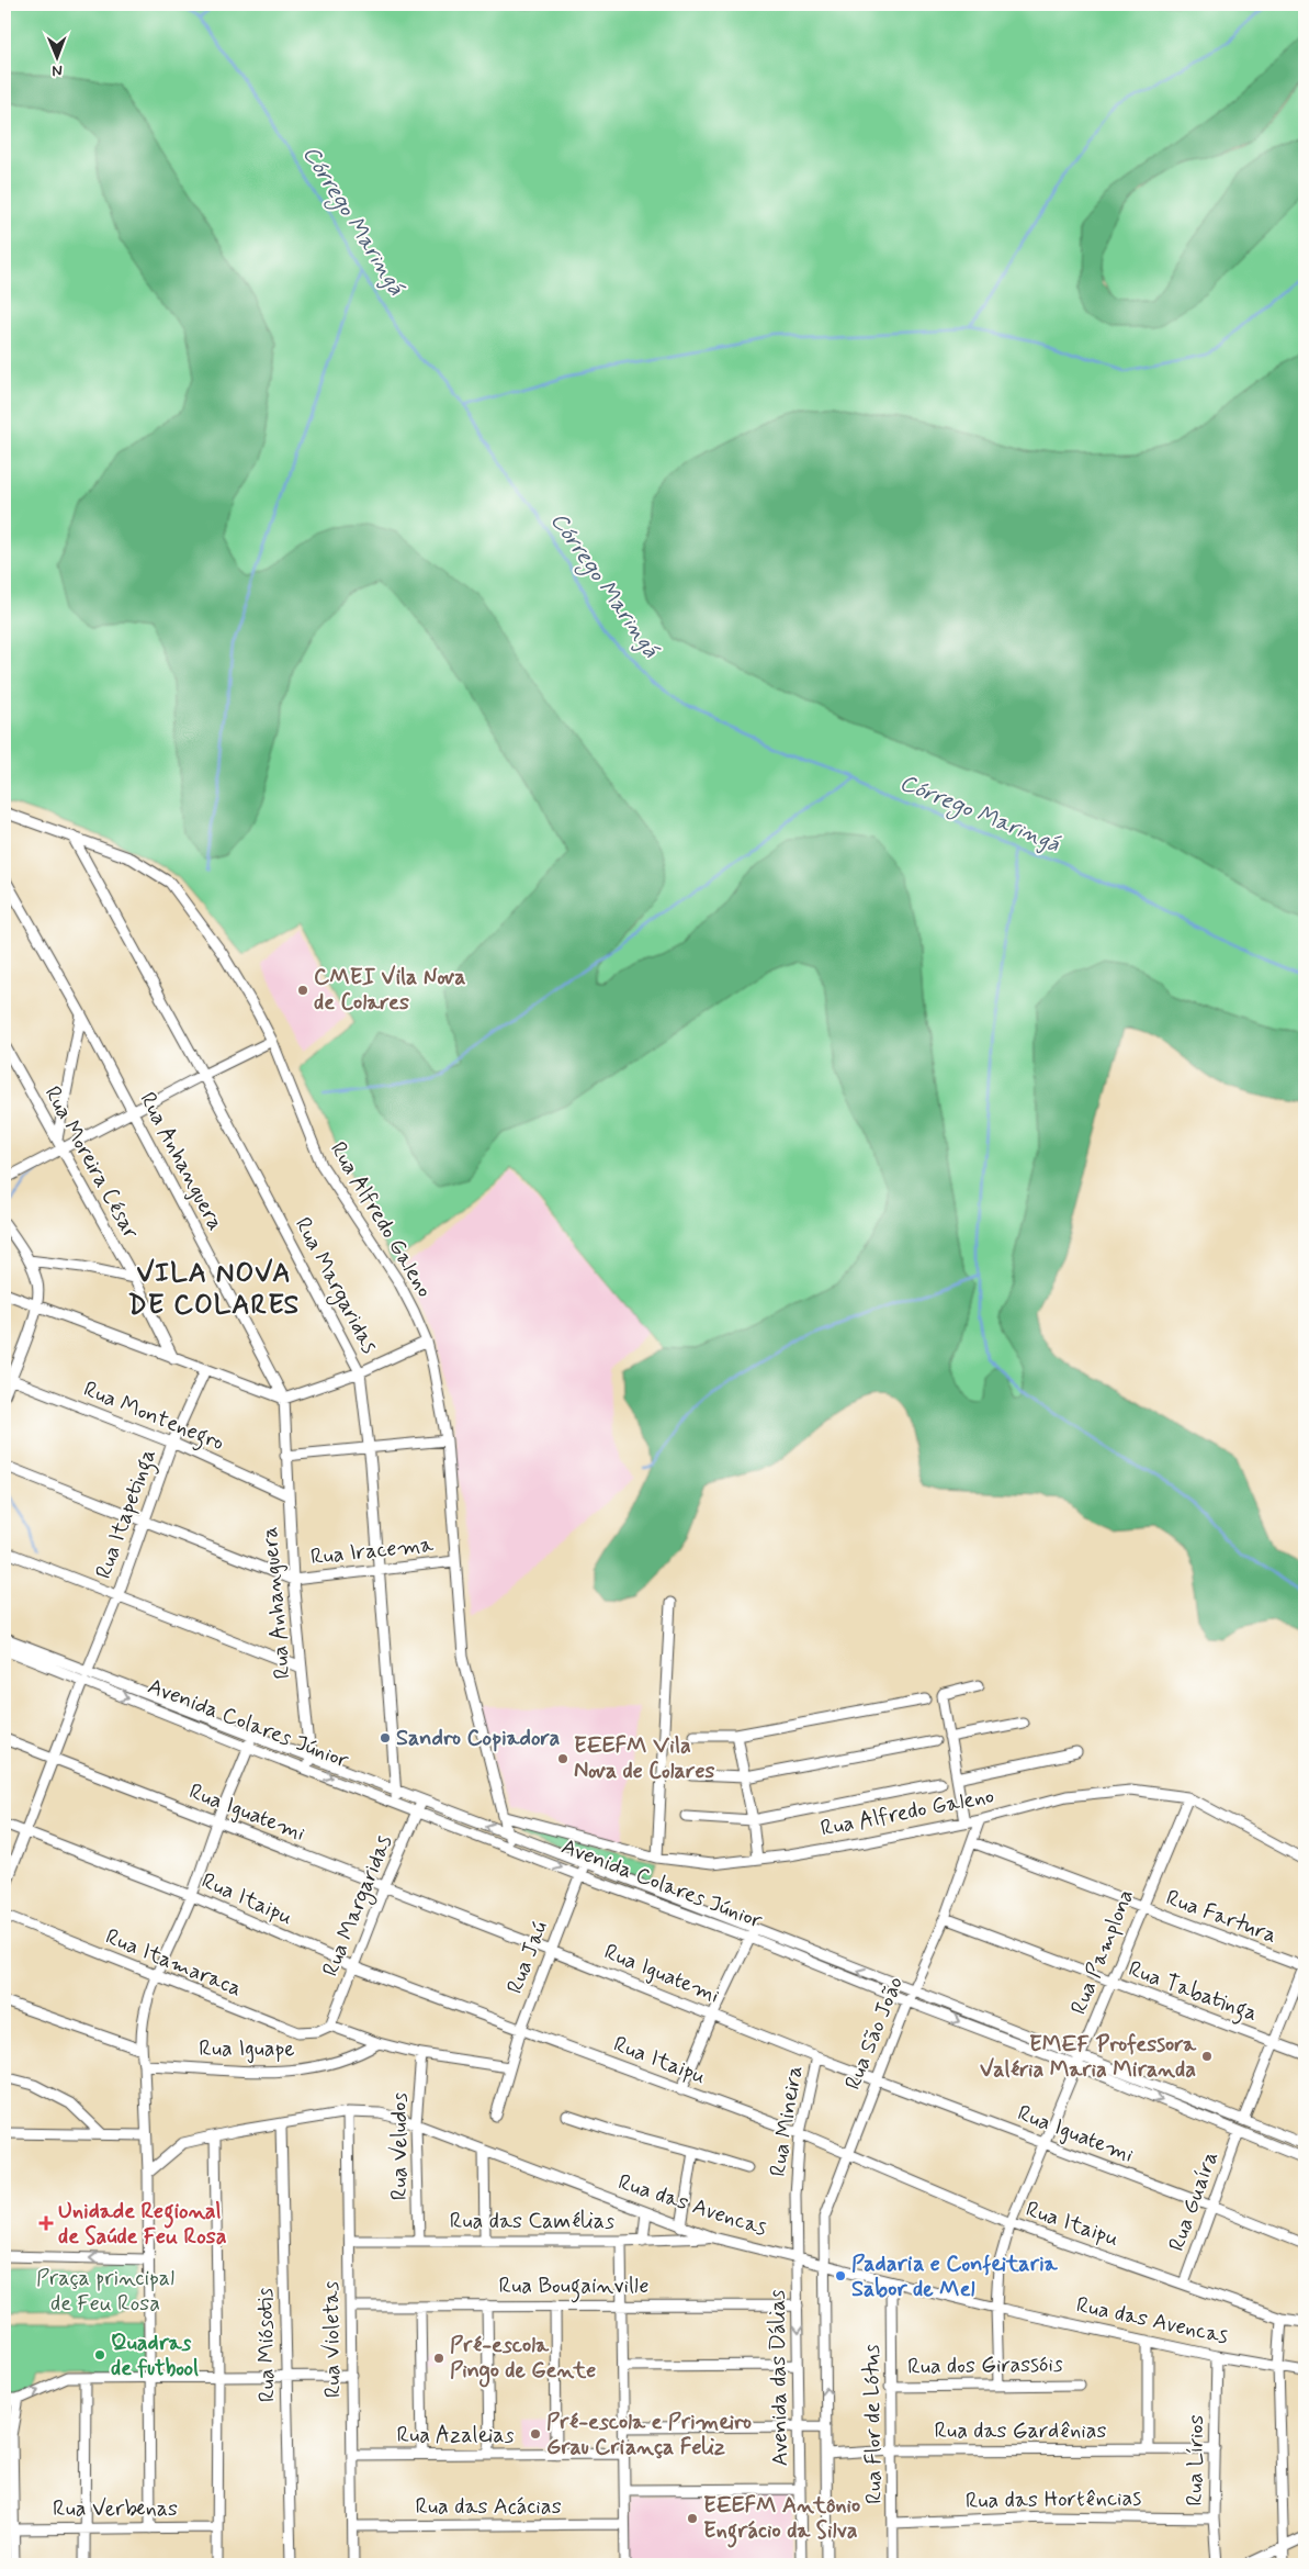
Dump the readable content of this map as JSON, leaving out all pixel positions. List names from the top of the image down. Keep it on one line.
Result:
{"streets":{"street":["Rua Anhanguera","Rua Moreira César","Rua Alfredo Galeno","Rua Margaridas","Rua Montenegro","Rua Itapetinga","Rua Iracema","Avenida Colares Júnior","Rua Iguatemi","Rua Itaipu","Rua Fartura","Rua Pamplona","Rua Jaú","Rua Itamaraca","Rua Tabatinga","Rua São João","Rua Iguape","Rua Mineira","Rua Veludos","Rua Guaíra","Rua das Avencas","Rua das Camélias","Rua Bougainville","Rua Violetas","Rua Miósotis","Rua dos Girassóis","Avenida das Dálias","Rua Flor de Lótus","Rua das Gardênias","Rua Azaleias","Rua Lírios","Rua das Hortências","Rua das Acácias","Rua Verbenas"]},"crossings":[["Rua Anhanguera","Rua Montenegro"],["Rua Anhanguera","Rua Iracema"],["Rua Anhanguera","Avenida Colares Júnior"],["Rua Alfredo Galeno","Rua Margaridas"],["Rua Alfredo Galeno","Rua Iracema"],["Rua Alfredo Galeno","Avenida Colares Júnior"],["Rua Alfredo Galeno","Rua Pamplona"],["Rua Alfredo Galeno","Rua São João"],["Rua Margaridas","Rua Iracema"],["Rua Margaridas","Avenida Colares Júnior"],["Rua Margaridas","Rua Iguatemi"],["Rua Margaridas","Rua Itaipu"],["Rua Margaridas","Rua Itamaraca"],["Rua Montenegro","Rua Itapetinga"],["Rua Itapetinga","Avenida Colares Júnior"],["Rua Itapetinga","Rua Iguatemi"],["Rua Itapetinga","Rua Itaipu"],["Avenida Colares Júnior","Rua Pamplona"],["Avenida Colares Júnior","Rua Jaú"],["Avenida Colares Júnior","Rua São João"],["Avenida Colares Júnior","Rua Guaíra"],["Rua Iguatemi","Rua Pamplona"],["Rua Iguatemi","Rua Jaú"],["Rua Iguatemi","Rua São João"],["Rua Iguatemi","Rua Mineira"],["Rua Iguatemi","Rua Guaíra"],["Rua Itaipu","Rua Pamplona"],["Rua Itaipu","Rua Jaú"],["Rua Itaipu","Rua São João"],["Rua Itaipu","Rua Mineira"],["Rua Itaipu","Rua Guaíra"],["Rua Fartura","Rua Pamplona"],["Rua Fartura","Rua São João"],["Rua Pamplona","Rua Tabatinga"],["Rua Pamplona","Rua das Avencas"],["Rua Pamplona","Rua dos Girassóis"],["Rua Tabatinga","Rua São João"],["Rua São João","Rua das Avencas"],["Rua São João","Avenida das Dálias"],["Rua Mineira","Rua das Avencas"],["Rua Mineira","Avenida das Dálias"],["Rua Veludos","Rua das Avencas"],["Rua Veludos","Rua das Camélias"],["Rua das Avencas","Rua das Camélias"],["Rua das Avencas","Rua Violetas"],["Rua das Avencas","Rua Miósotis"],["Rua das Avencas","Avenida das Dálias"],["Rua das Avencas","Rua Flor de Lótus"],["Rua das Avencas","Rua Lírios"],["Rua das Camélias","Rua Violetas"],["Rua Bougainville","Rua Violetas"],["Rua Bougainville","Avenida das Dálias"],["Rua Violetas","Rua Azaleias"],["Rua Violetas","Rua das Acácias"],["Rua dos Girassóis","Rua Flor de Lótus"],["Avenida das Dálias","Rua das Gardênias"],["Rua Flor de Lótus","Rua das Gardênias"],["Rua Flor de Lótus","Rua das Hortências"],["Rua das Gardênias","Rua Lírios"],["Rua Lírios","Rua das Hortências"]],"districts":["VILA NOVA DE COLARES"],"water":["Córrego Maringá"],"parks":["Praça principal de Feu Rosa"],"places":{"other":["CMEI Vila Nova de Colares","Sandro Copiadora","EEEFM Vila Nova de Colares","EMEF Professora Valéria Maria Miranda","Padaria e Confeitaria Sabor de Mel","Quadras de futbool","Pré-escola Pingo de Gente","Pré-escola e Primeiro Grau Criança Feliz","EEEFM Antônio Engrácio da Silva"],"health":["Unidade Regional de Saúde Feu Rosa"]},"north":"bottom"}
